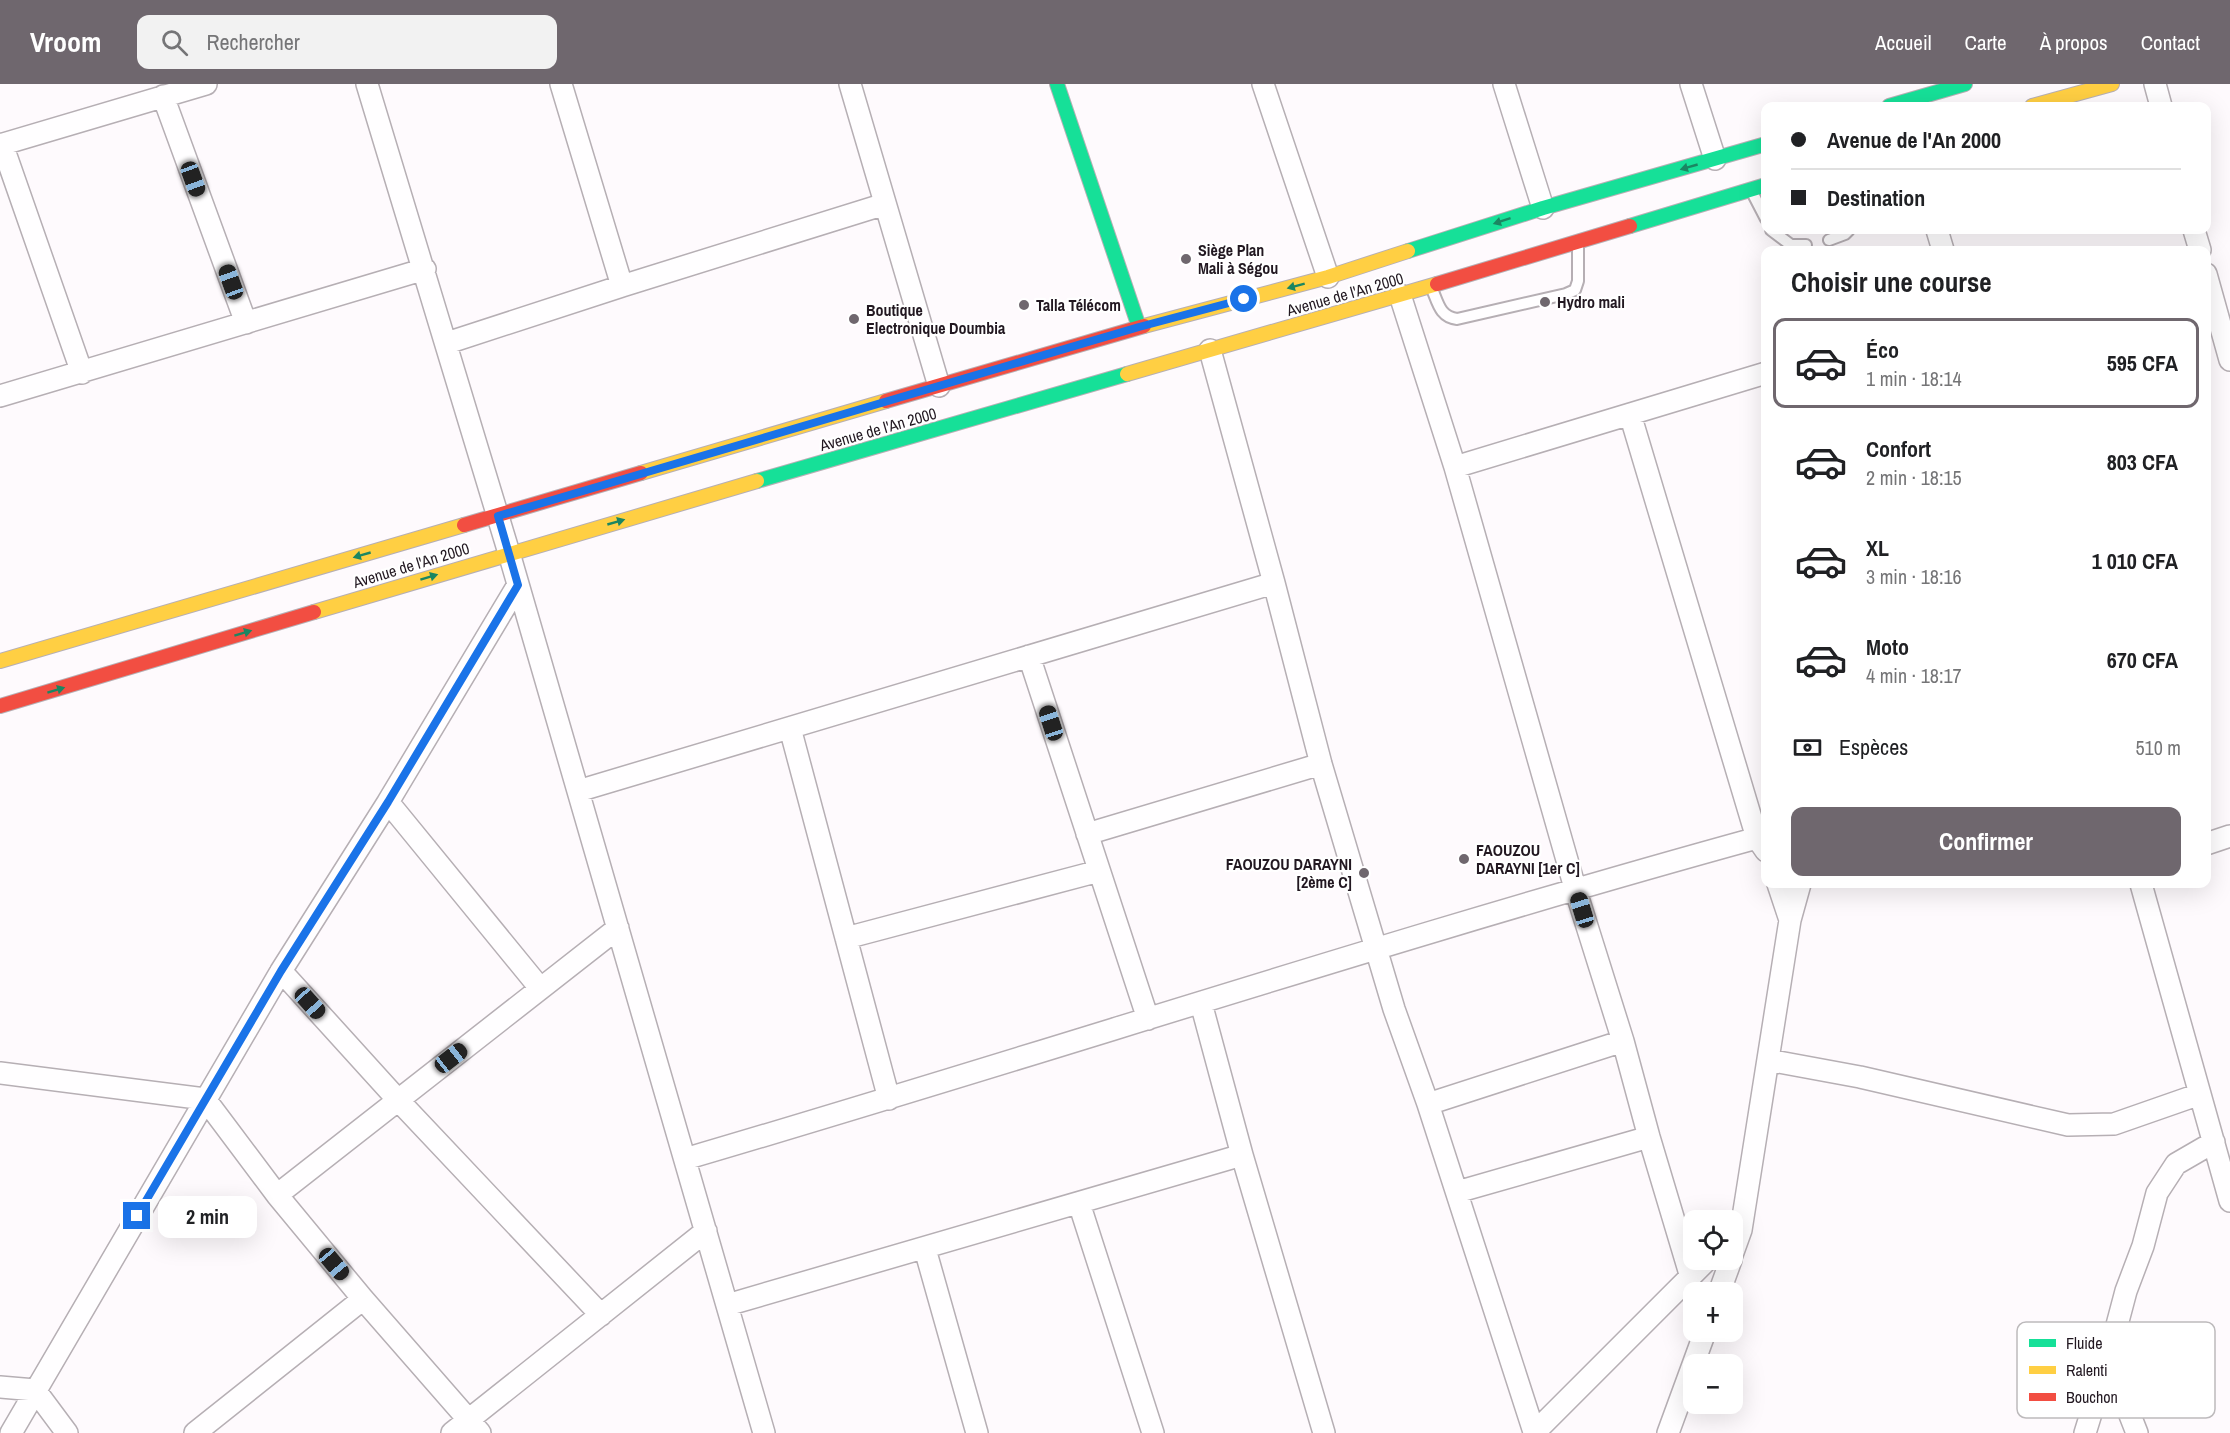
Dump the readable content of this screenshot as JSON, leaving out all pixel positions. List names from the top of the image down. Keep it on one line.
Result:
{"streets":{"main road":["Avenue de l'An 2000"]},"places":["Siège Plan Mali à Ségou","Hydro mali","Talla Télécom","Boutique Electronique Doumbia","FAOUZOU DARAYNI [1er C]","FAOUZOU DARAYNI [2ème C]"],"legend":["Fluide","Ralenti","Bouchon"],"page":{"header":"Vroom","search":"Rechercher","nav":["Accueil","Carte","À propos","Contact"],"banner":["Avenue de l'An 2000","Destination"],"heading":"Choisir une course","list":[{"name":"Éco","note":"1 min · 18:14","value":"595 CFA"},{"name":"Confort","note":"2 min · 18:15","value":"803 CFA"},{"name":"XL","note":"3 min · 18:16","value":"1 010 CFA"},{"name":"Moto","note":"4 min · 18:17","value":"670 CFA"}],"pay":["Espèces","510 m"],"buttons":"Confirmer","bubble":"2 min","map_buttons":["+","−"]}}
